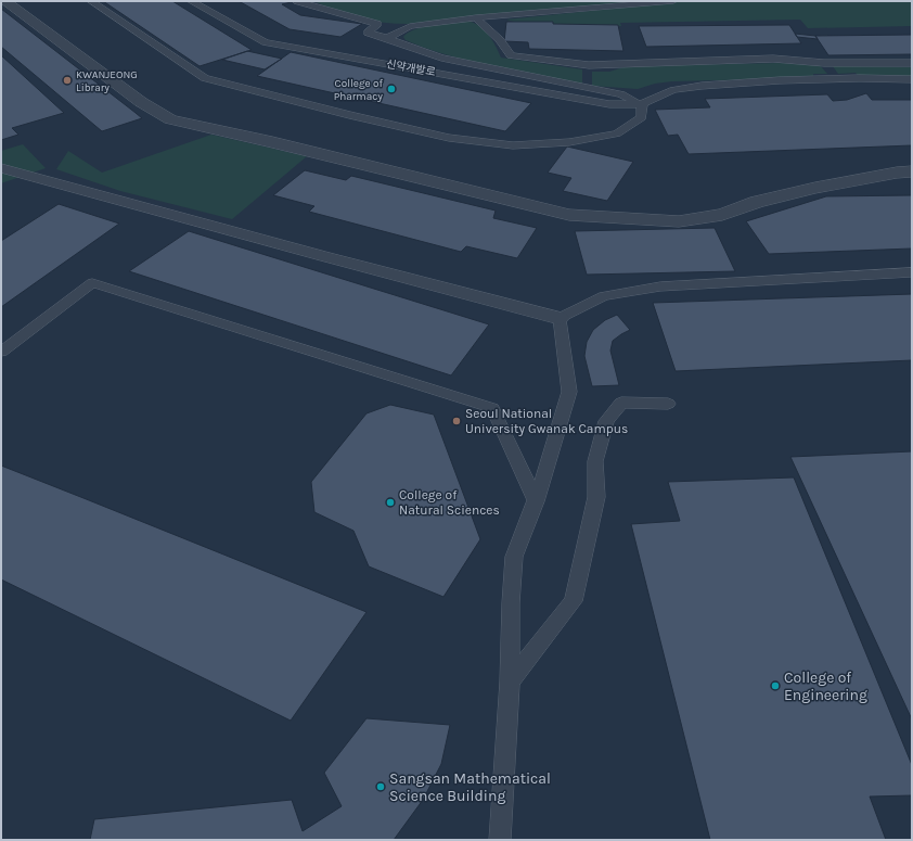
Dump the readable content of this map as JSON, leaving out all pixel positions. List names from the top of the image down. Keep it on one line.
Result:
{"streets":{"lane":["신약개발로"]},"places":["KWANJEONG Library","College of Pharmacy","Seoul National University Gwanak Campus","College of Natural Sciences","College of Engineering","Sangsan Mathematical Science Building"]}
